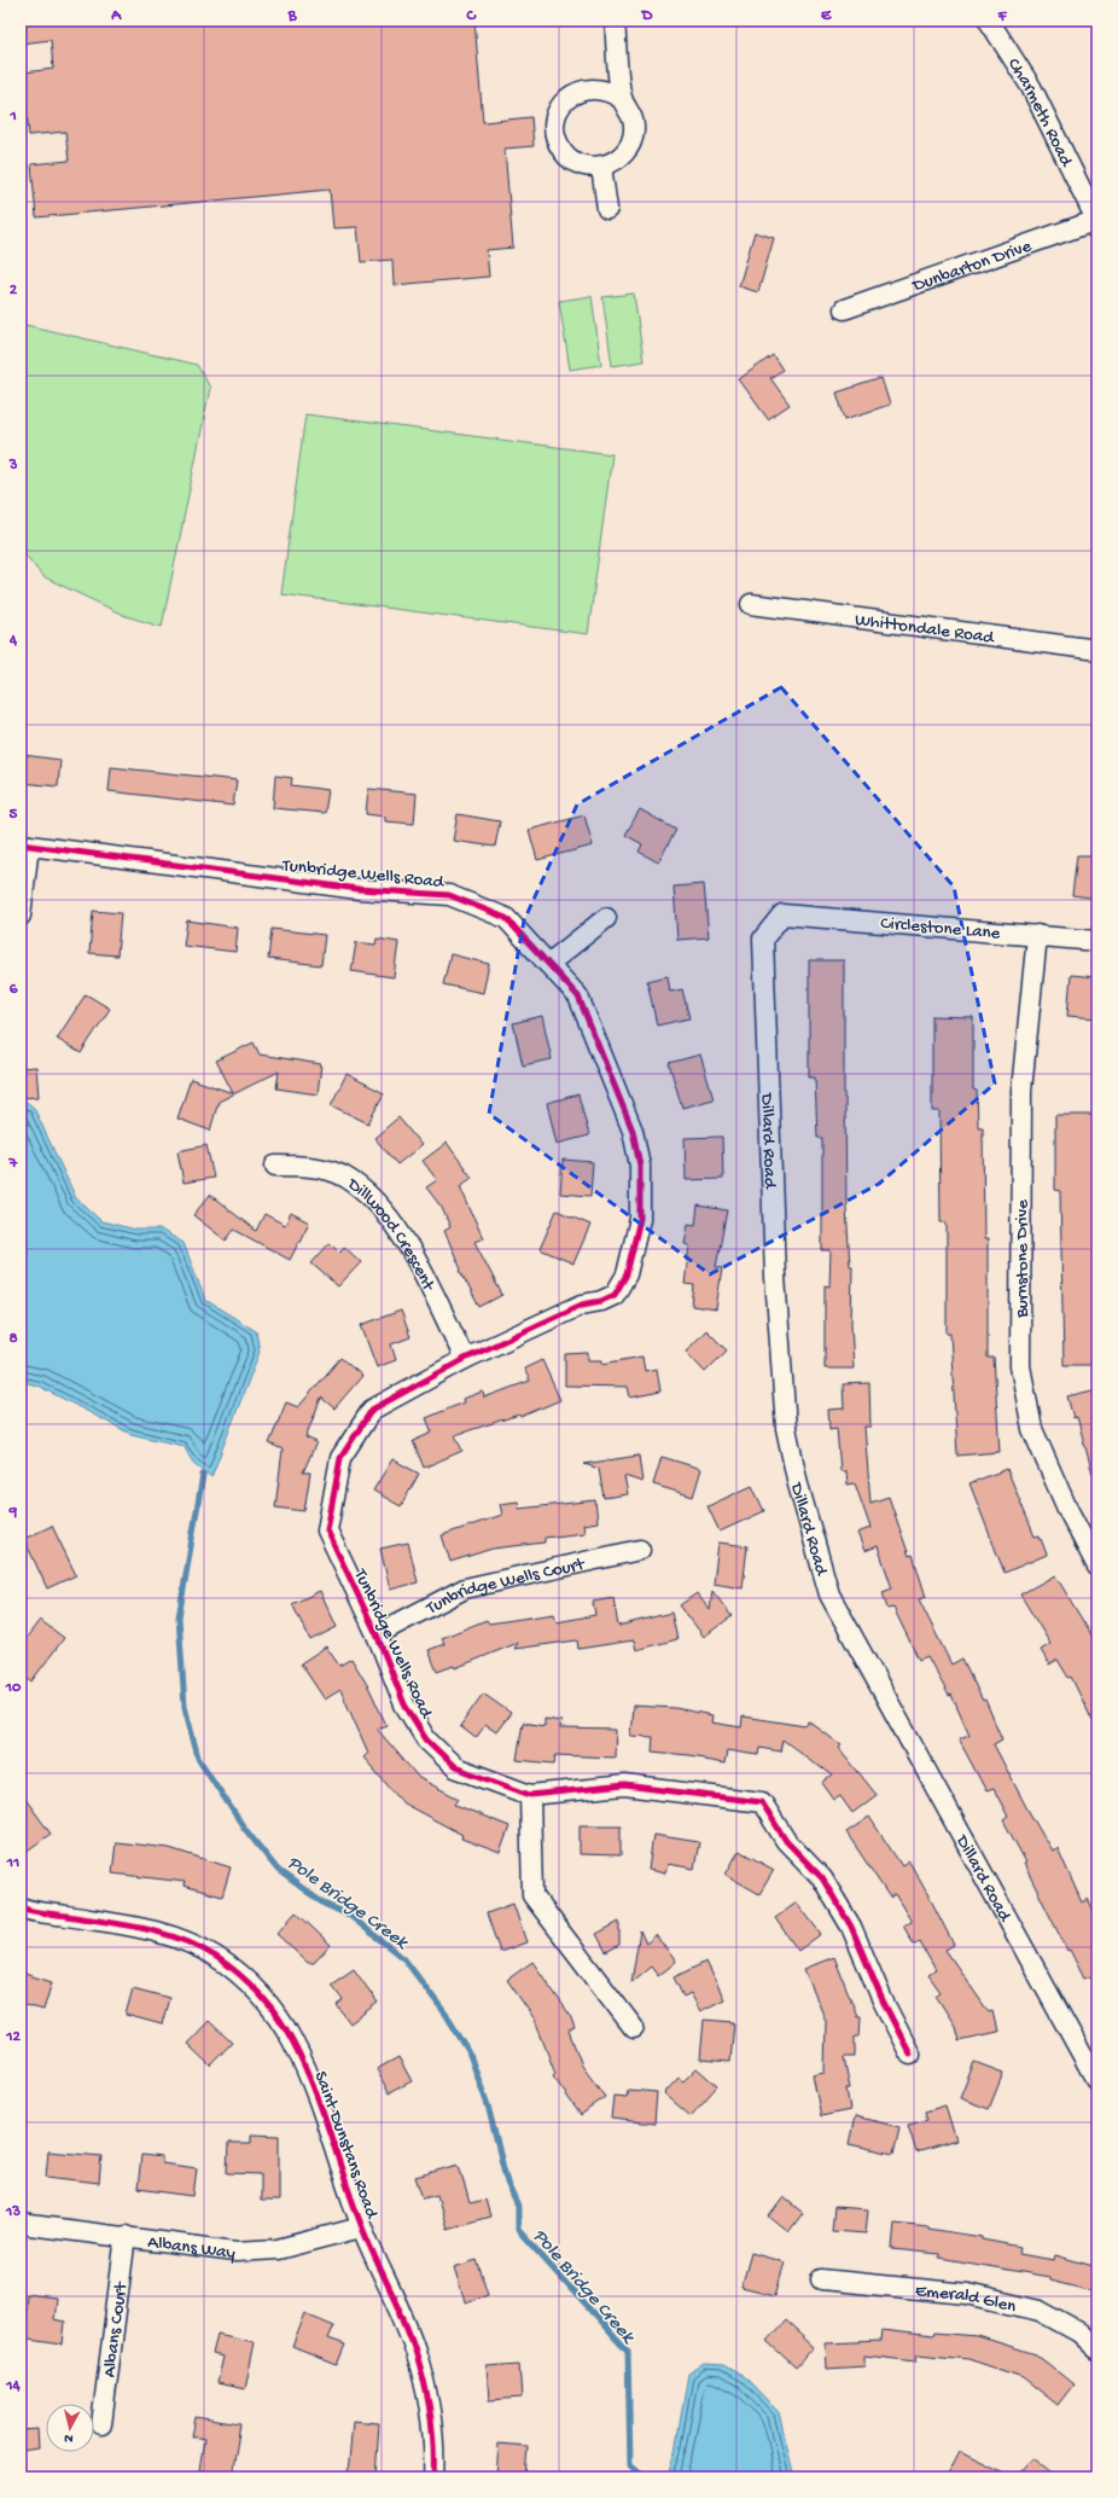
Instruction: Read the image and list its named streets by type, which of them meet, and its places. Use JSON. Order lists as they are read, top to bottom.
{
  "streets": {
    "street": [
      "Charmeth Road",
      "Dunbarton Drive",
      "Whittondale Road",
      "Tunbridge Wells Road",
      "Circlestone Lane",
      "Dillard Road",
      "Dillwood Crescent",
      "Burnstone Drive",
      "Tunbridge Wells Court",
      "Saint Dunstans Road",
      "Albans Way",
      "Emerald Glen",
      "Albans Court"
    ]
  },
  "crossings": [
    ["Charmeth Road", "Dunbarton Drive"],
    ["Tunbridge Wells Road", "Dillwood Crescent"],
    ["Tunbridge Wells Road", "Tunbridge Wells Court"],
    ["Circlestone Lane", "Dillard Road"],
    ["Circlestone Lane", "Burnstone Drive"],
    ["Saint Dunstans Road", "Albans Way"],
    ["Albans Way", "Albans Court"]
  ],
  "water": ["Pole Bridge Creek"],
  "north": "bottom",
  "grid": {
    "columns": [
      "A",
      "B",
      "C",
      "D",
      "E",
      "F"
    ],
    "rows": [
      "1",
      "2",
      "3",
      "4",
      "5",
      "6",
      "7",
      "8",
      "9",
      "10",
      "11",
      "12",
      "13",
      "14"
    ]
  }
}
